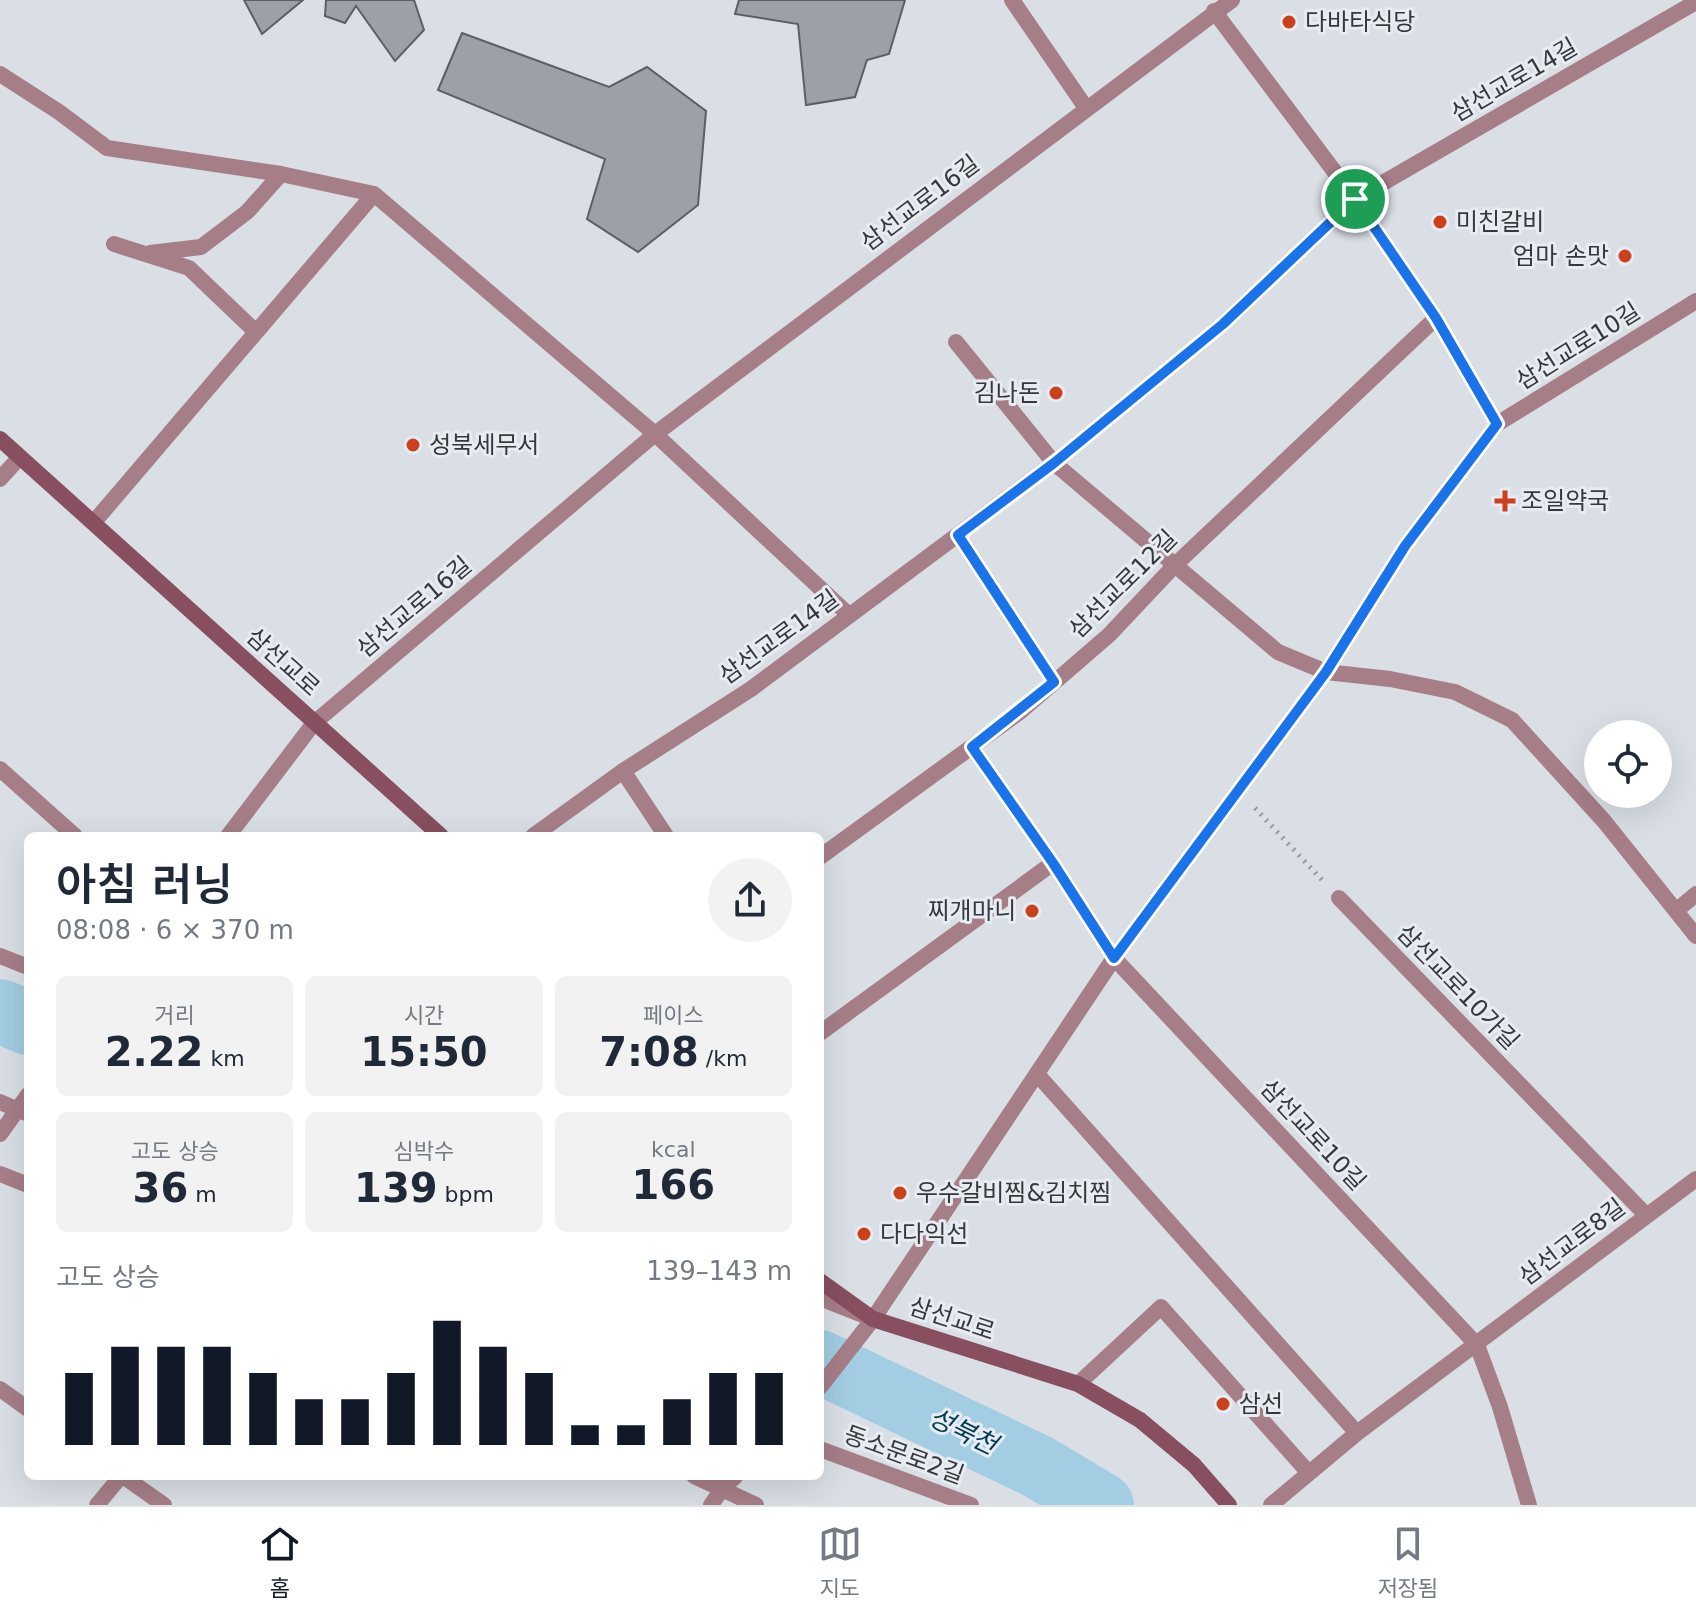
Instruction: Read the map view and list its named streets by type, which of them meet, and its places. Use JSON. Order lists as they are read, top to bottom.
{
  "streets": {
    "street": [
      "삼선교로14길",
      "삼선교로16길",
      "삼선교로10길",
      "삼선교로12길",
      "삼선교로",
      "삼선교로10가길",
      "삼선교로8길",
      "동소문로2길"
    ]
  },
  "crossings": [
    ["삼선교로16길", "삼선교로"],
    ["삼선교로10길", "삼선교로12길"],
    ["삼선교로10길", "삼선교로"],
    ["삼선교로10길", "삼선교로8길"],
    ["삼선교로10가길", "삼선교로8길"]
  ],
  "water": ["성북천"],
  "places": {
    "other": [
      "다바타식당",
      "미친갈비",
      "엄마 손맛",
      "김나돈",
      "성북세무서",
      "찌개마니",
      "우수갈비찜&김치찜",
      "다다익선",
      "삼선"
    ],
    "health": ["조일약국"]
  },
  "page": {
    "heading": ["아침 러닝", "08:08 · 6 × 370 m"],
    "stats": [
      ["거리", "2.22 km"],
      ["시간", "15:50"],
      ["페이스", "7:08 /km"],
      ["고도 상승", "36 m"],
      ["심박수", "139 bpm"],
      ["kcal", "166"]
    ],
    "chart": ["고도 상승", "139–143 m"],
    "tabs": ["홈", "지도", "저장됨"]
  }
}
